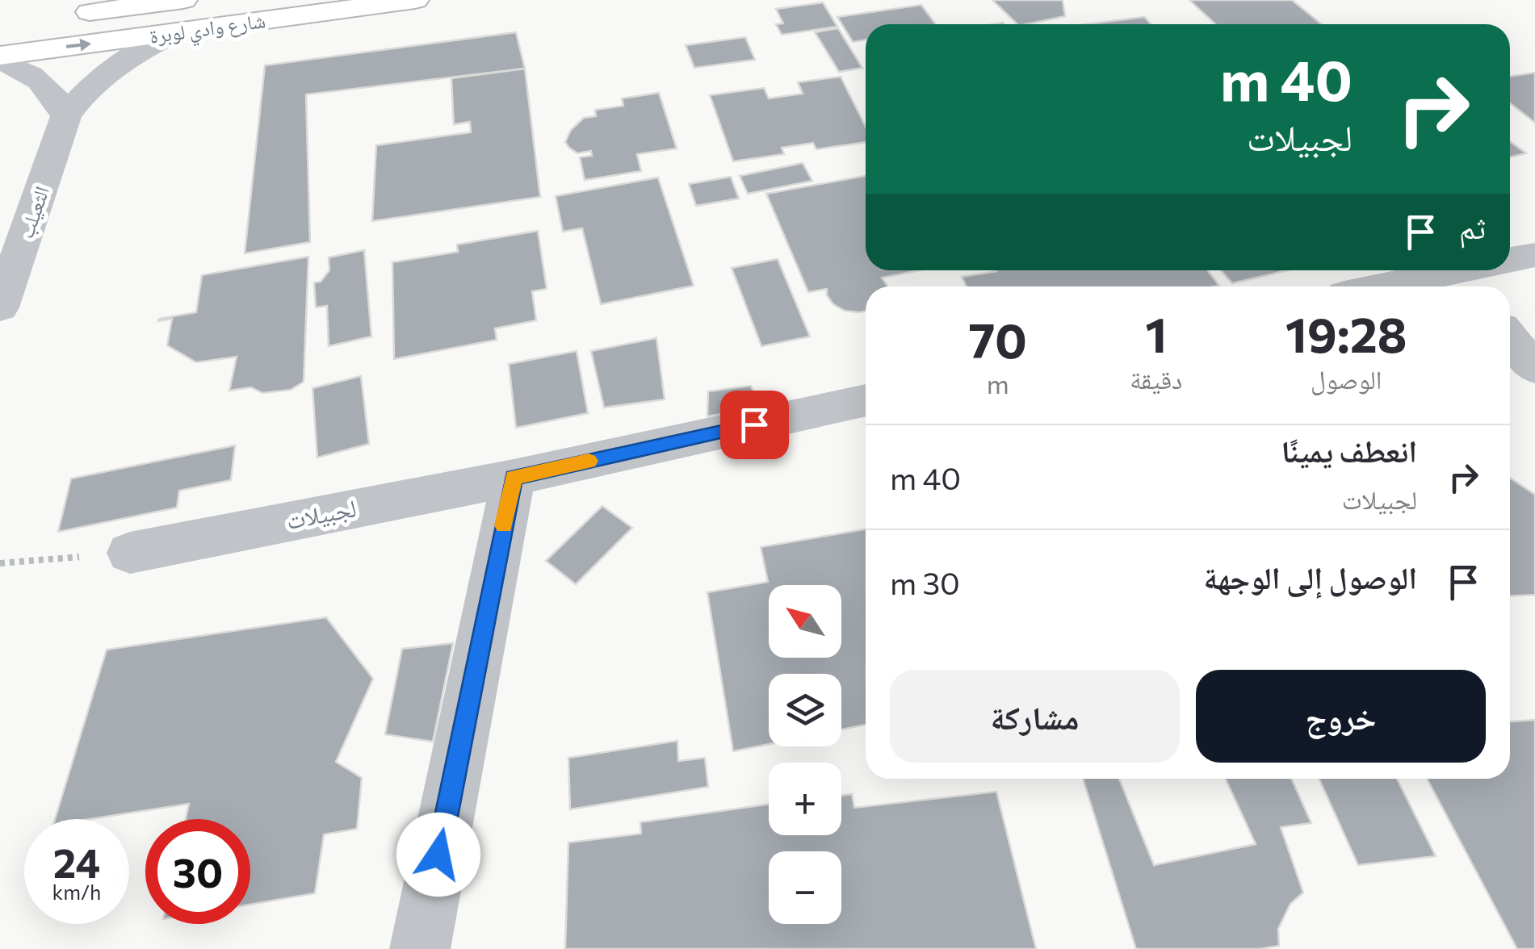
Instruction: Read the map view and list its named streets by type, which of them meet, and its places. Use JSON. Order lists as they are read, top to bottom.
{
  "streets": {
    "street": ["شارع وادي لوبرة", "الثعيلب", "لجبيلات"]
  },
  "crossings": [
    ["شارع وادي لوبرة", "الثعيلب"]
  ],
  "north": "top left",
  "page": {
    "turn": ["40 m", "لجبيلات"],
    "then": "ثم",
    "eta": [
      "19:28",
      "الوصول",
      "1",
      "دقيقة",
      "70",
      "m"
    ],
    "list": [
      {
        "name": "انعطف يمينًا",
        "note": "لجبيلات",
        "value": "40 m"
      },
      {
        "name": "الوصول إلى الوجهة",
        "value": "30 m"
      }
    ],
    "map_buttons": ["+", "−"],
    "buttons": ["خروج", "مشاركة"],
    "speed": "24 km/h",
    "limit": "30"
  }
}
